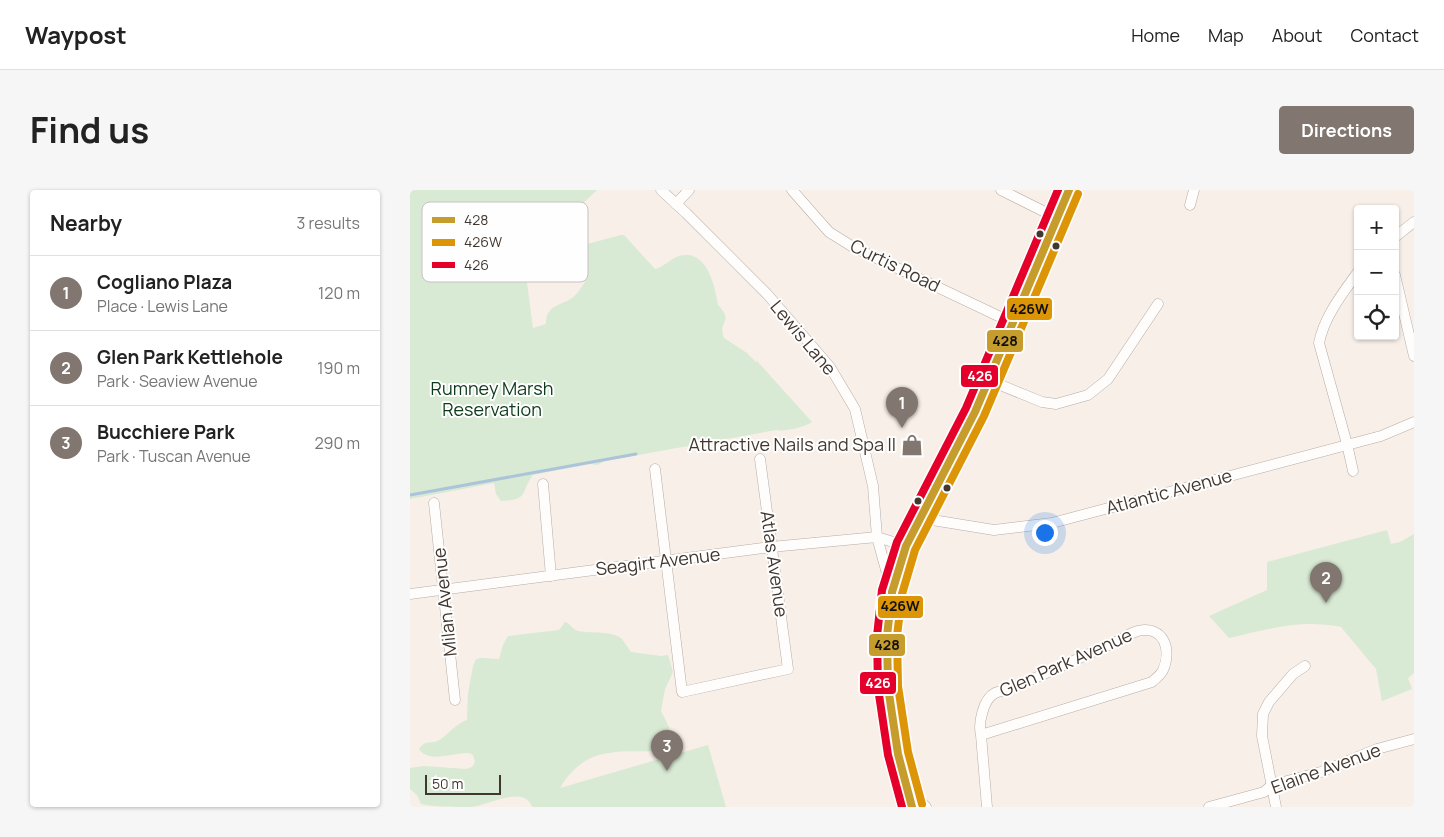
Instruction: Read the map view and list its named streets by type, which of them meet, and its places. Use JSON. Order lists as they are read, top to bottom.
{
  "streets": {
    "street": [
      "Curtis Road",
      "Lewis Lane",
      "Atlantic Avenue",
      "Seagirt Avenue",
      "Atlas Avenue",
      "Milan Avenue",
      "Glen Park Avenue",
      "Elaine Avenue"
    ]
  },
  "crossings": [
    ["Lewis Lane", "Seagirt Avenue"],
    ["Seagirt Avenue", "Atlas Avenue"],
    ["Seagirt Avenue", "Milan Avenue"]
  ],
  "parks": ["Rumney Marsh Reservation"],
  "places": {
    "shop": ["Attractive Nails and Spa II"]
  },
  "lines": ["transit line 428", "transit line 426", "transit line 426W"],
  "legend": ["428", "426W", "426"],
  "scale_bar": "50 m",
  "page": {
    "header": "Waypost",
    "nav": [
      "Home",
      "Map",
      "About",
      "Contact"
    ],
    "title": "Find us",
    "buttons": "Directions",
    "heading": ["Nearby", "3 results"],
    "map_buttons": ["+", "−"],
    "list": [
      {
        "mark": "1",
        "name": "Cogliano Plaza",
        "note": "Place · Lewis Lane",
        "value": "120 m"
      },
      {
        "mark": "2",
        "name": "Glen Park Kettlehole",
        "note": "Park · Seaview Avenue",
        "value": "190 m"
      },
      {
        "mark": "3",
        "name": "Bucchiere Park",
        "note": "Park · Tuscan Avenue",
        "value": "290 m"
      }
    ],
    "pins": ["1", "2", "3"],
    "scale": "50 m"
  }
}
